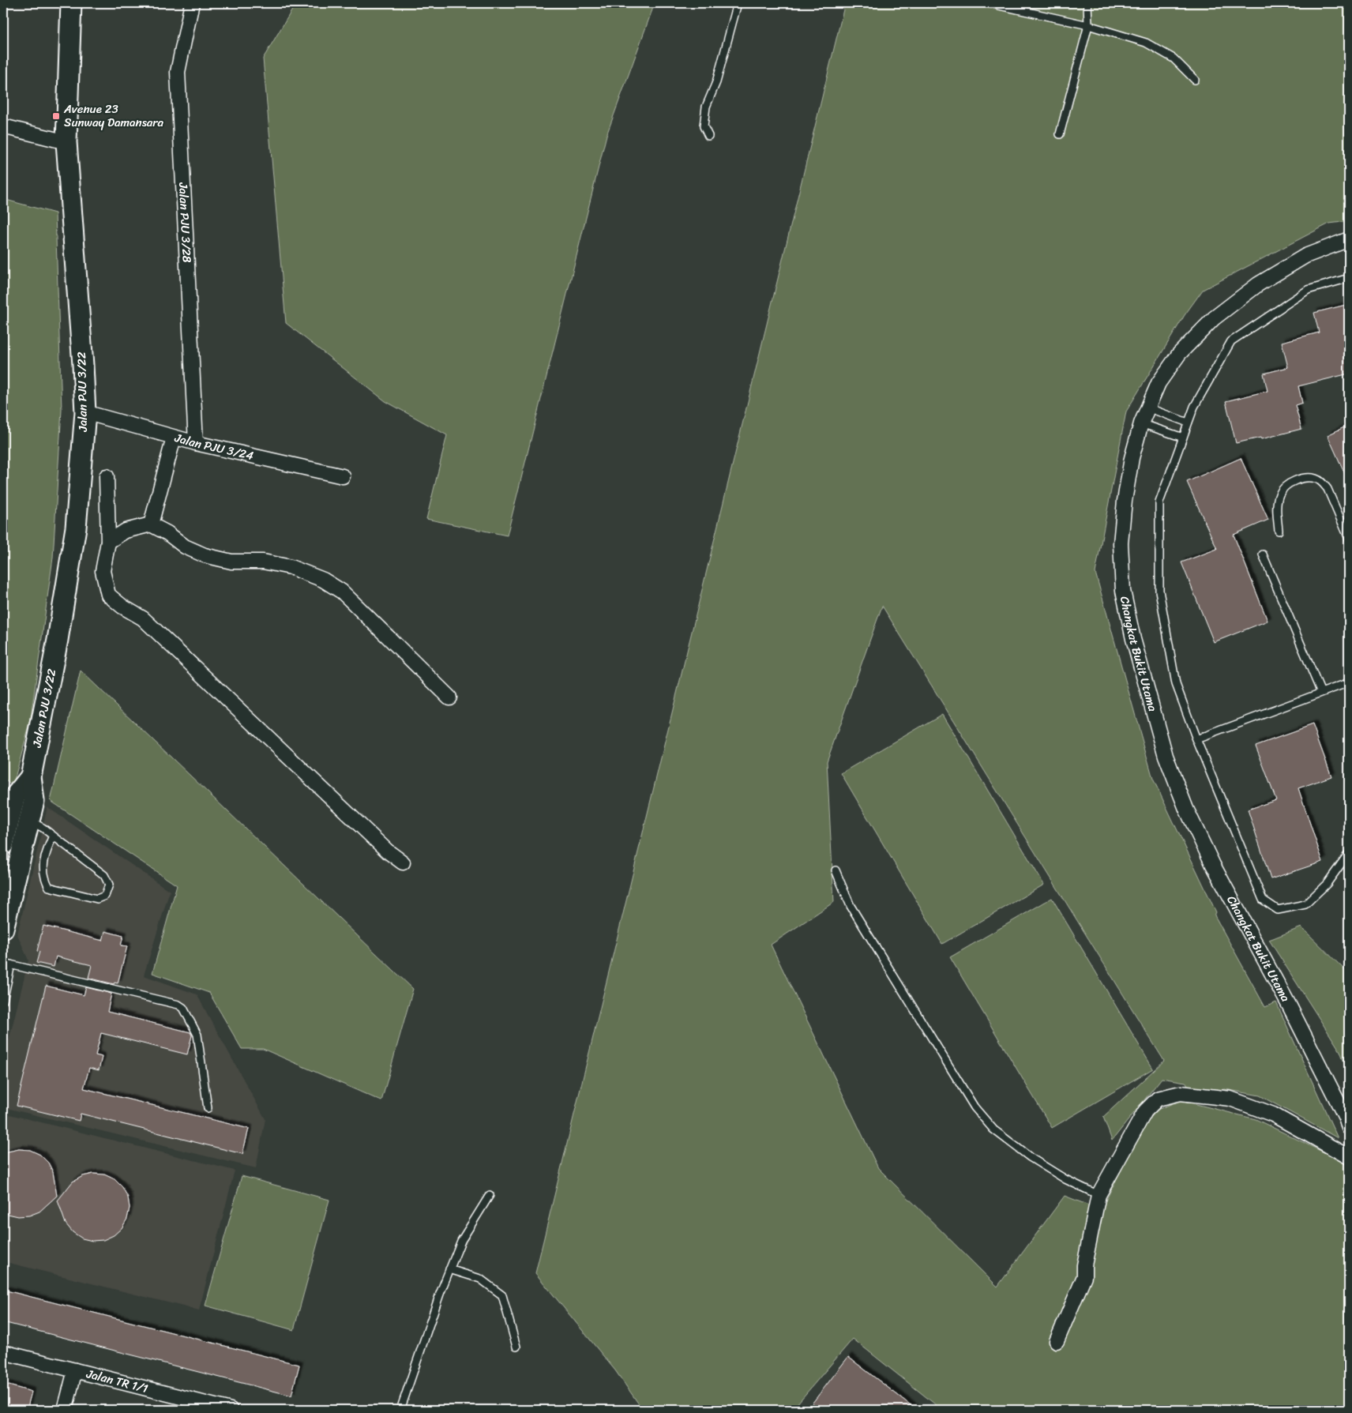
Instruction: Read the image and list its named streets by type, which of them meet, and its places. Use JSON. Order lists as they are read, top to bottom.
{
  "streets": {
    "street": [
      "Jalan PJU 3/28",
      "Jalan PJU 3/22",
      "Jalan PJU 3/24",
      "Changkat Bukit Utama",
      "Jalan TR 1/1"
    ]
  },
  "crossings": [
    ["Jalan PJU 3/28", "Jalan PJU 3/24"],
    ["Jalan PJU 3/22", "Jalan PJU 3/24"]
  ],
  "places": {
    "transit": ["Avenue 23 Sunway Damansara"]
  }
}
